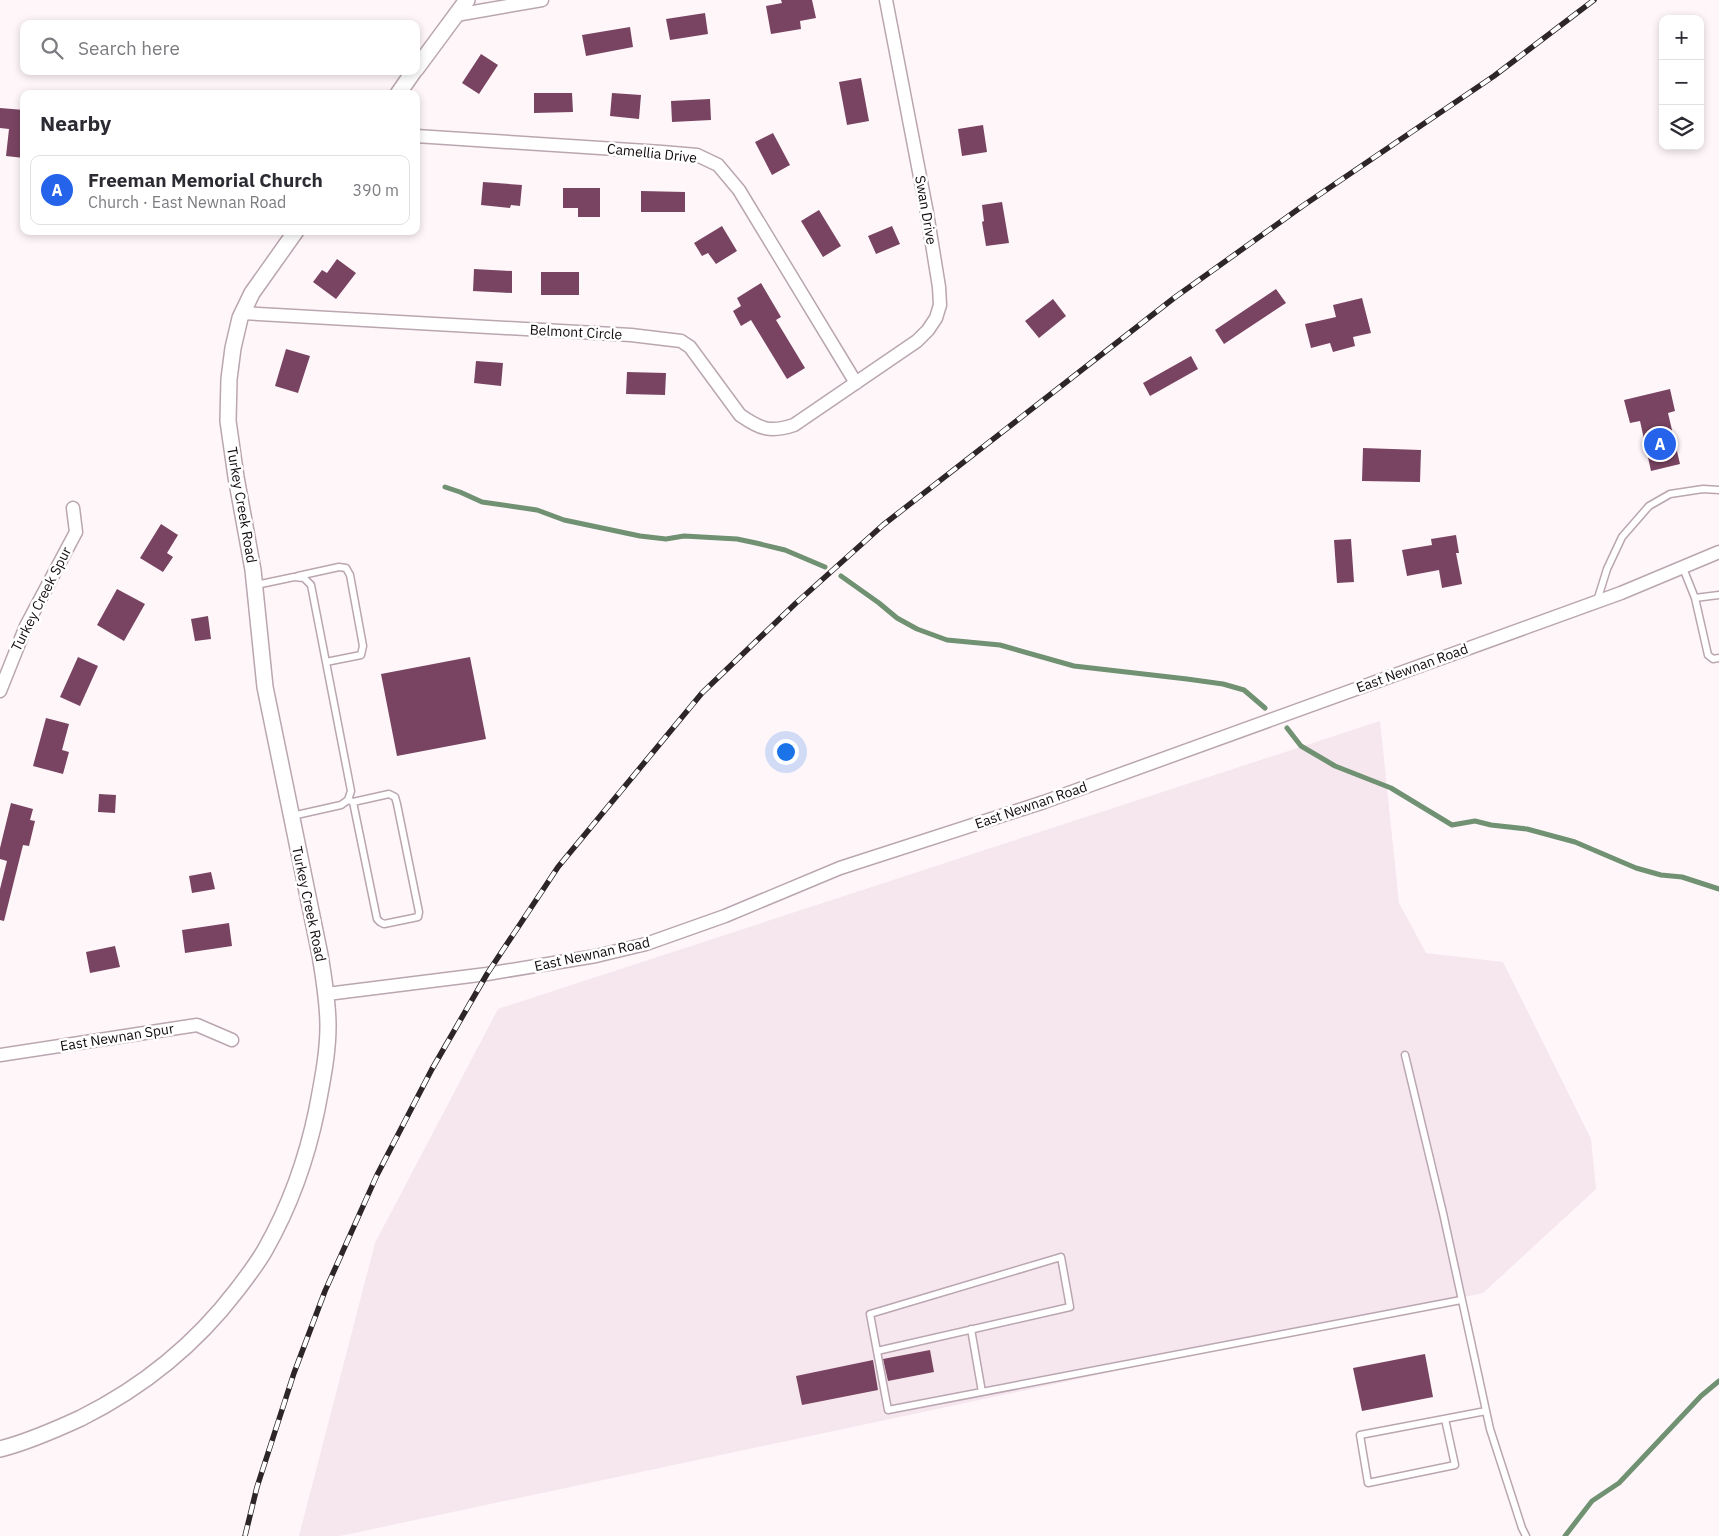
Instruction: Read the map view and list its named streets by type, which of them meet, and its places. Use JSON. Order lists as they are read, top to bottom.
{
  "streets": {
    "street": [
      "Camellia Drive",
      "Swan Drive",
      "Belmont Circle",
      "Turkey Creek Road",
      "Turkey Creek Spur",
      "East Newnan Road",
      "East Newnan Spur"
    ]
  },
  "crossings": [
    ["Camellia Drive", "Swan Drive"],
    ["Camellia Drive", "Belmont Circle"],
    ["Swan Drive", "Belmont Circle"],
    ["Belmont Circle", "Turkey Creek Road"],
    ["Turkey Creek Road", "East Newnan Road"]
  ],
  "page": {
    "map_buttons": ["+", "−"],
    "search": "Search here",
    "heading": "Nearby",
    "list": [
      {
        "mark": "A",
        "name": "Freeman Memorial Church",
        "note": "Church · East Newnan Road",
        "value": "390 m"
      }
    ],
    "pins": "A"
  }
}
